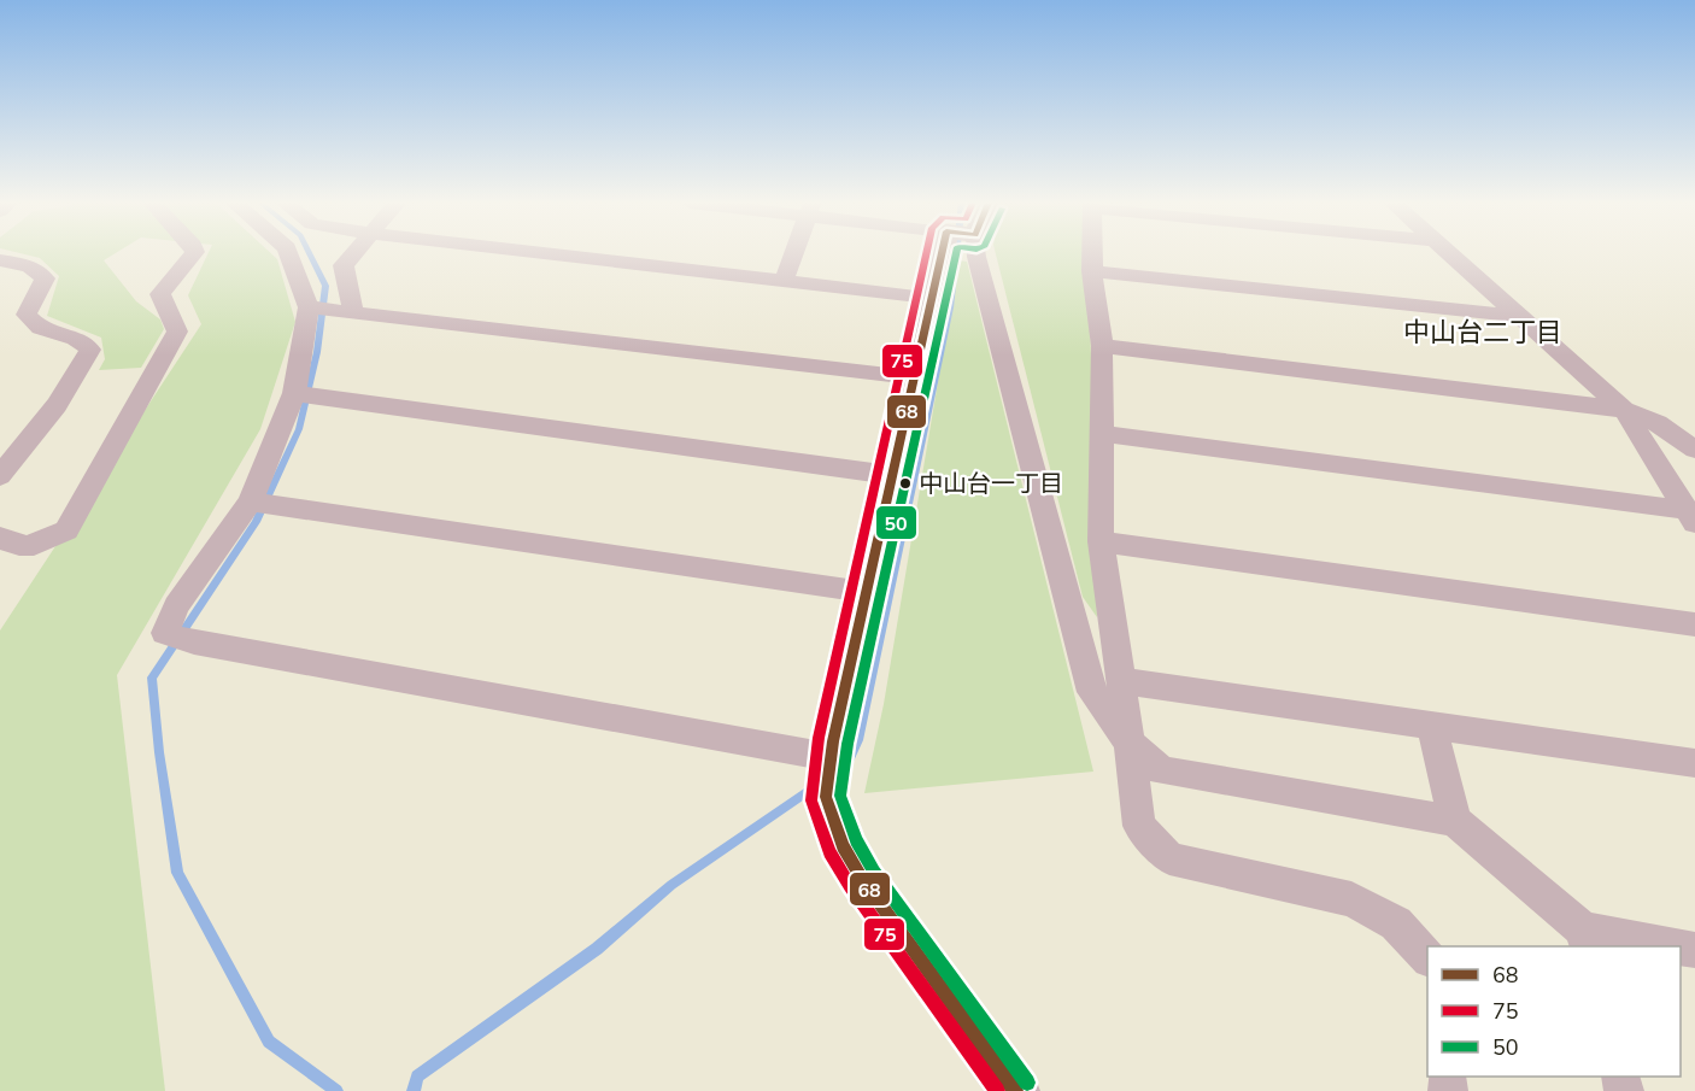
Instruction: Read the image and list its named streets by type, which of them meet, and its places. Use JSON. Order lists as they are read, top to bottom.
{
  "districts": ["中山台二丁目"],
  "places": ["中山台一丁目"],
  "lines": ["transit line 68", "transit line 75", "transit line 50"],
  "legend": ["68", "75", "50"]
}
